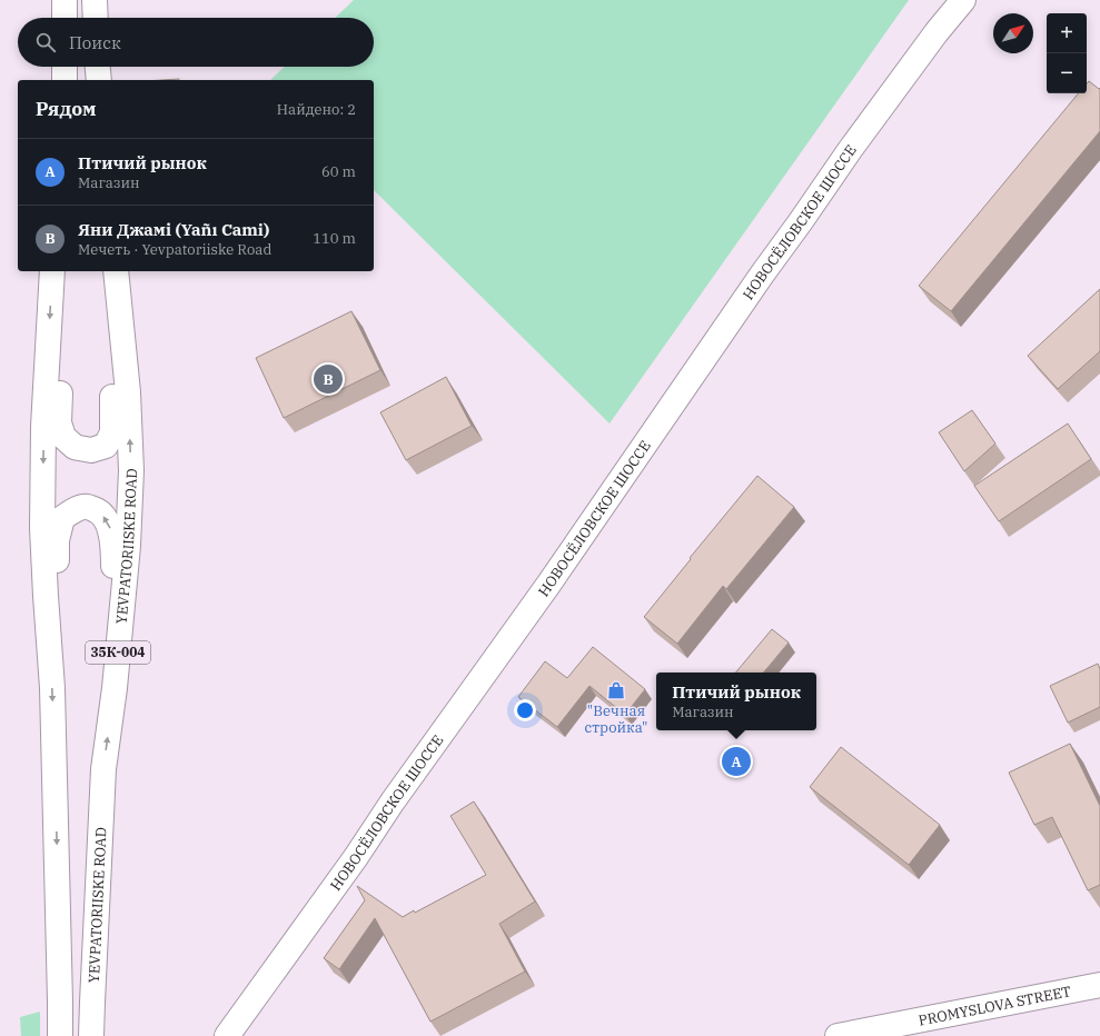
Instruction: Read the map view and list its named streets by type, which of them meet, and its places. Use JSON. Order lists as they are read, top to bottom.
{
  "streets": {
    "main road": [
      "НОВОСЁЛОВСКОЕ ШОССЕ",
      "YEVPATORIISKE ROAD",
      "35К-004",
      "PROMYSLOVA STREET"
    ]
  },
  "places": {
    "shop": ["\"Вечная стройка\""]
  },
  "north": "top right",
  "page": {
    "map_buttons": ["+", "−"],
    "search": "Поиск",
    "heading": ["Рядом", "Найдено: 2"],
    "list": [
      {
        "mark": "A",
        "name": "Птичий рынок",
        "note": "Магазин",
        "value": "60 m"
      },
      {
        "mark": "B",
        "name": "Яни Джамі (Yañı Cami)",
        "note": "Мечеть · Yevpatoriiske Road",
        "value": "110 m"
      }
    ],
    "pins": ["B", "A"],
    "popup": ["Птичий рынок", "Магазин"]
  }
}
